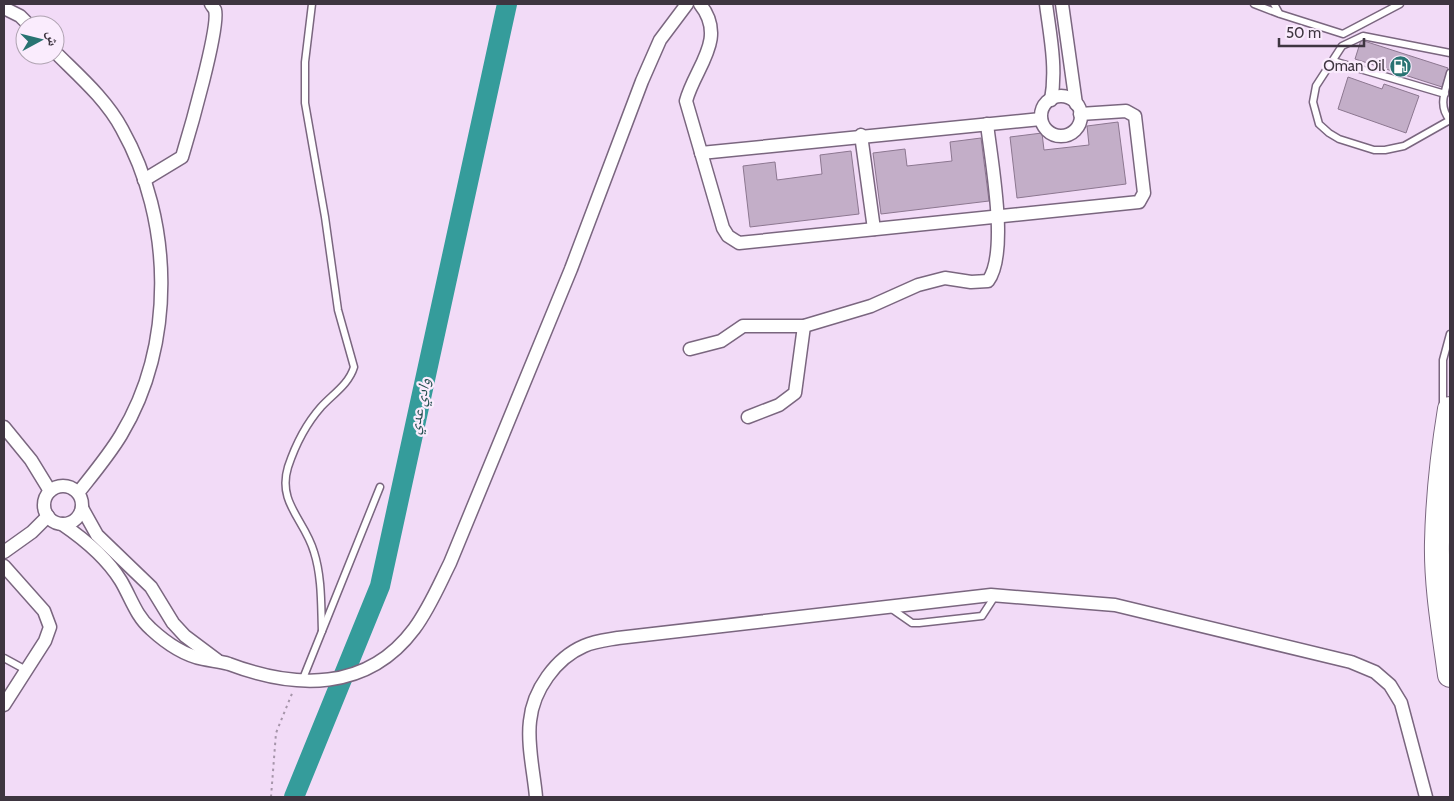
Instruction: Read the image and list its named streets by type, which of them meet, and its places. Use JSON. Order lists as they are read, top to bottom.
{
  "water": ["وادي عدي"],
  "places": {
    "fuel station": ["Oman Oil"]
  },
  "scale_bar": "50 m",
  "north": "right"
}
